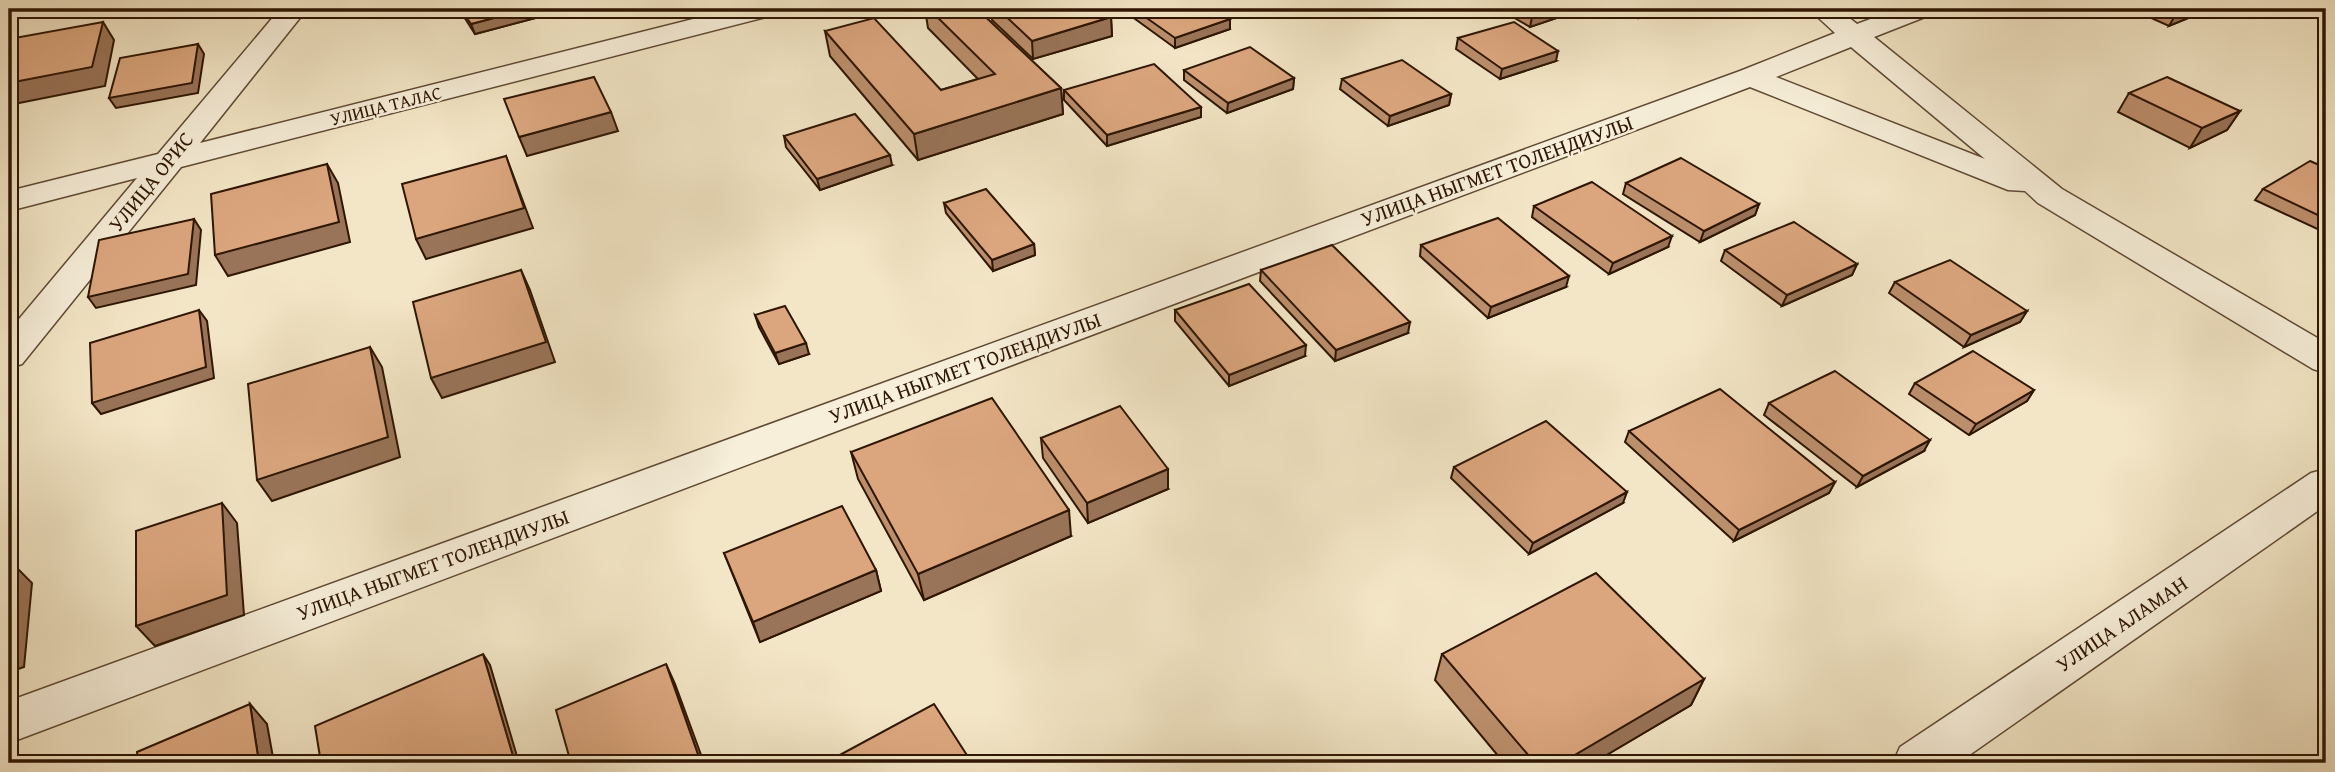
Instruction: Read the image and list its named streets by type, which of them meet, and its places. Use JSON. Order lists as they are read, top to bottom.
{
  "streets": {
    "street": [
      "УЛИЦА ТАЛАС",
      "УЛИЦА НЫГМЕТ ТОЛЕНДИУЛЫ",
      "УЛИЦА ОРИС",
      "УЛИЦА АЛАМАН"
    ]
  },
  "crossings": [
    ["УЛИЦА ТАЛАС", "УЛИЦА ОРИС"]
  ]
}
